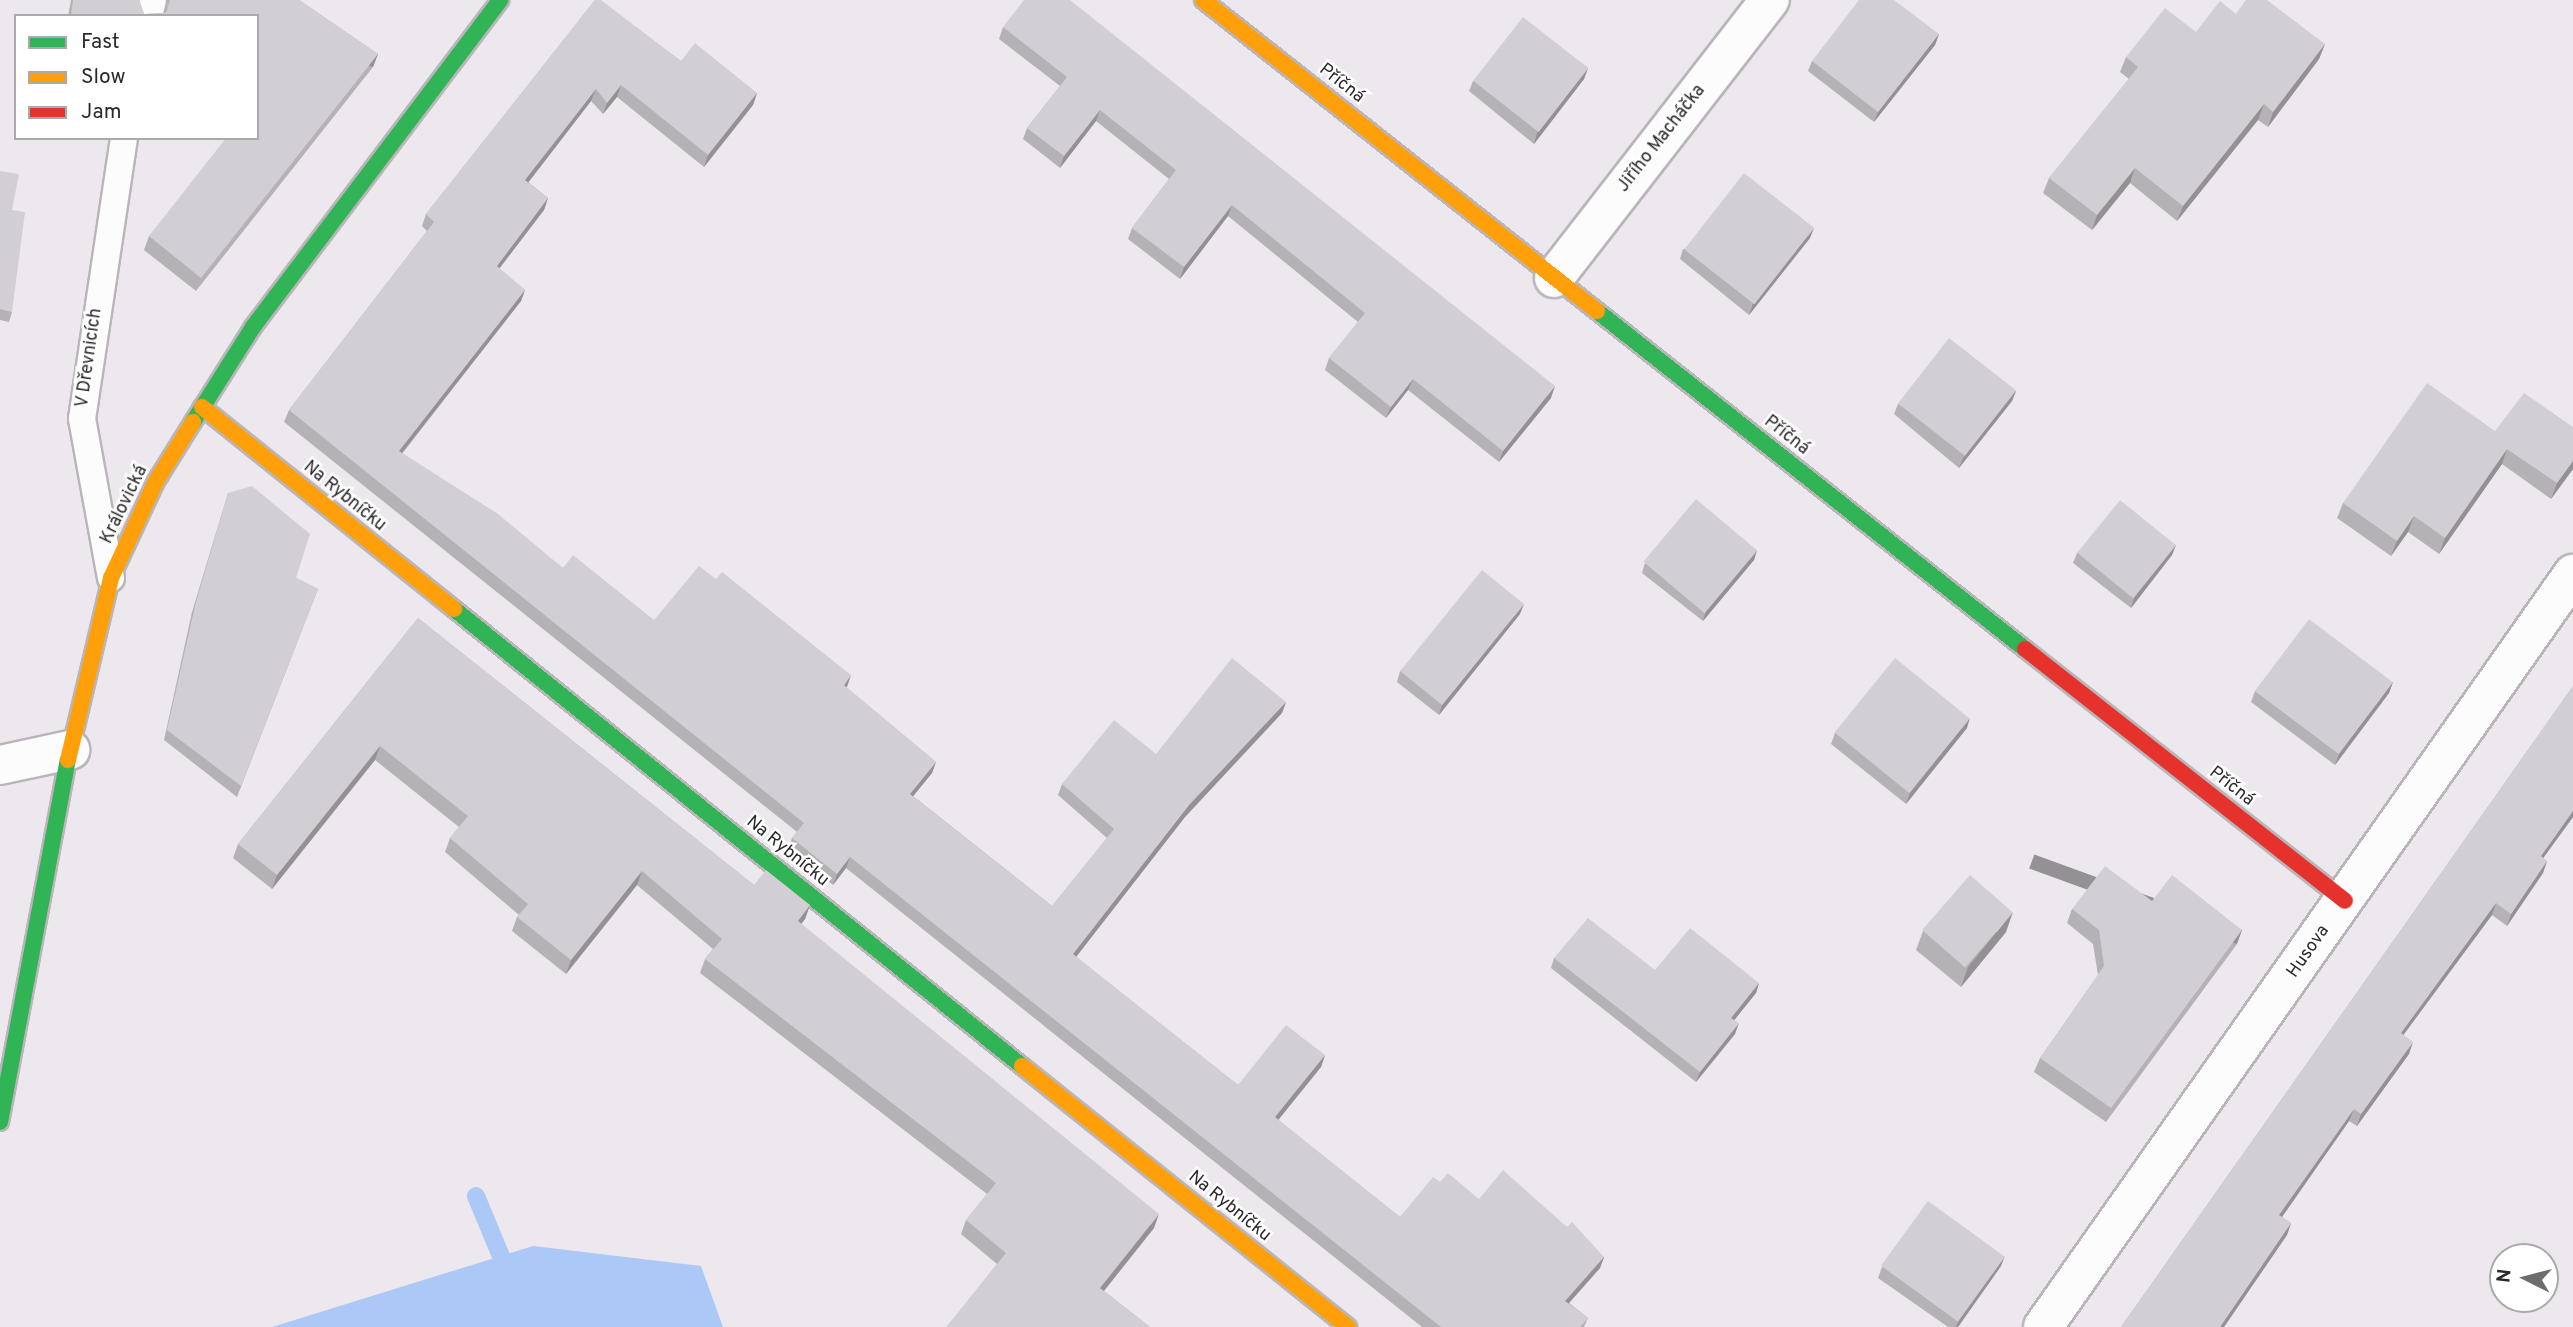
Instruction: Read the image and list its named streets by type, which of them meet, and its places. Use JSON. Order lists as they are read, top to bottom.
{
  "streets": {
    "street": [
      "Příčná",
      "Jiřího Macháčka",
      "Na Rybníčku",
      "Královická",
      "Husova"
    ],
    "lane": ["V Dřevnicích"]
  },
  "crossings": [
    ["Příčná", "Jiřího Macháčka"],
    ["Příčná", "Husova"],
    ["V Dřevnicích", "Královická"],
    ["Na Rybníčku", "Královická"]
  ],
  "legend": ["Fast", "Slow", "Jam"],
  "north": "left"
}
